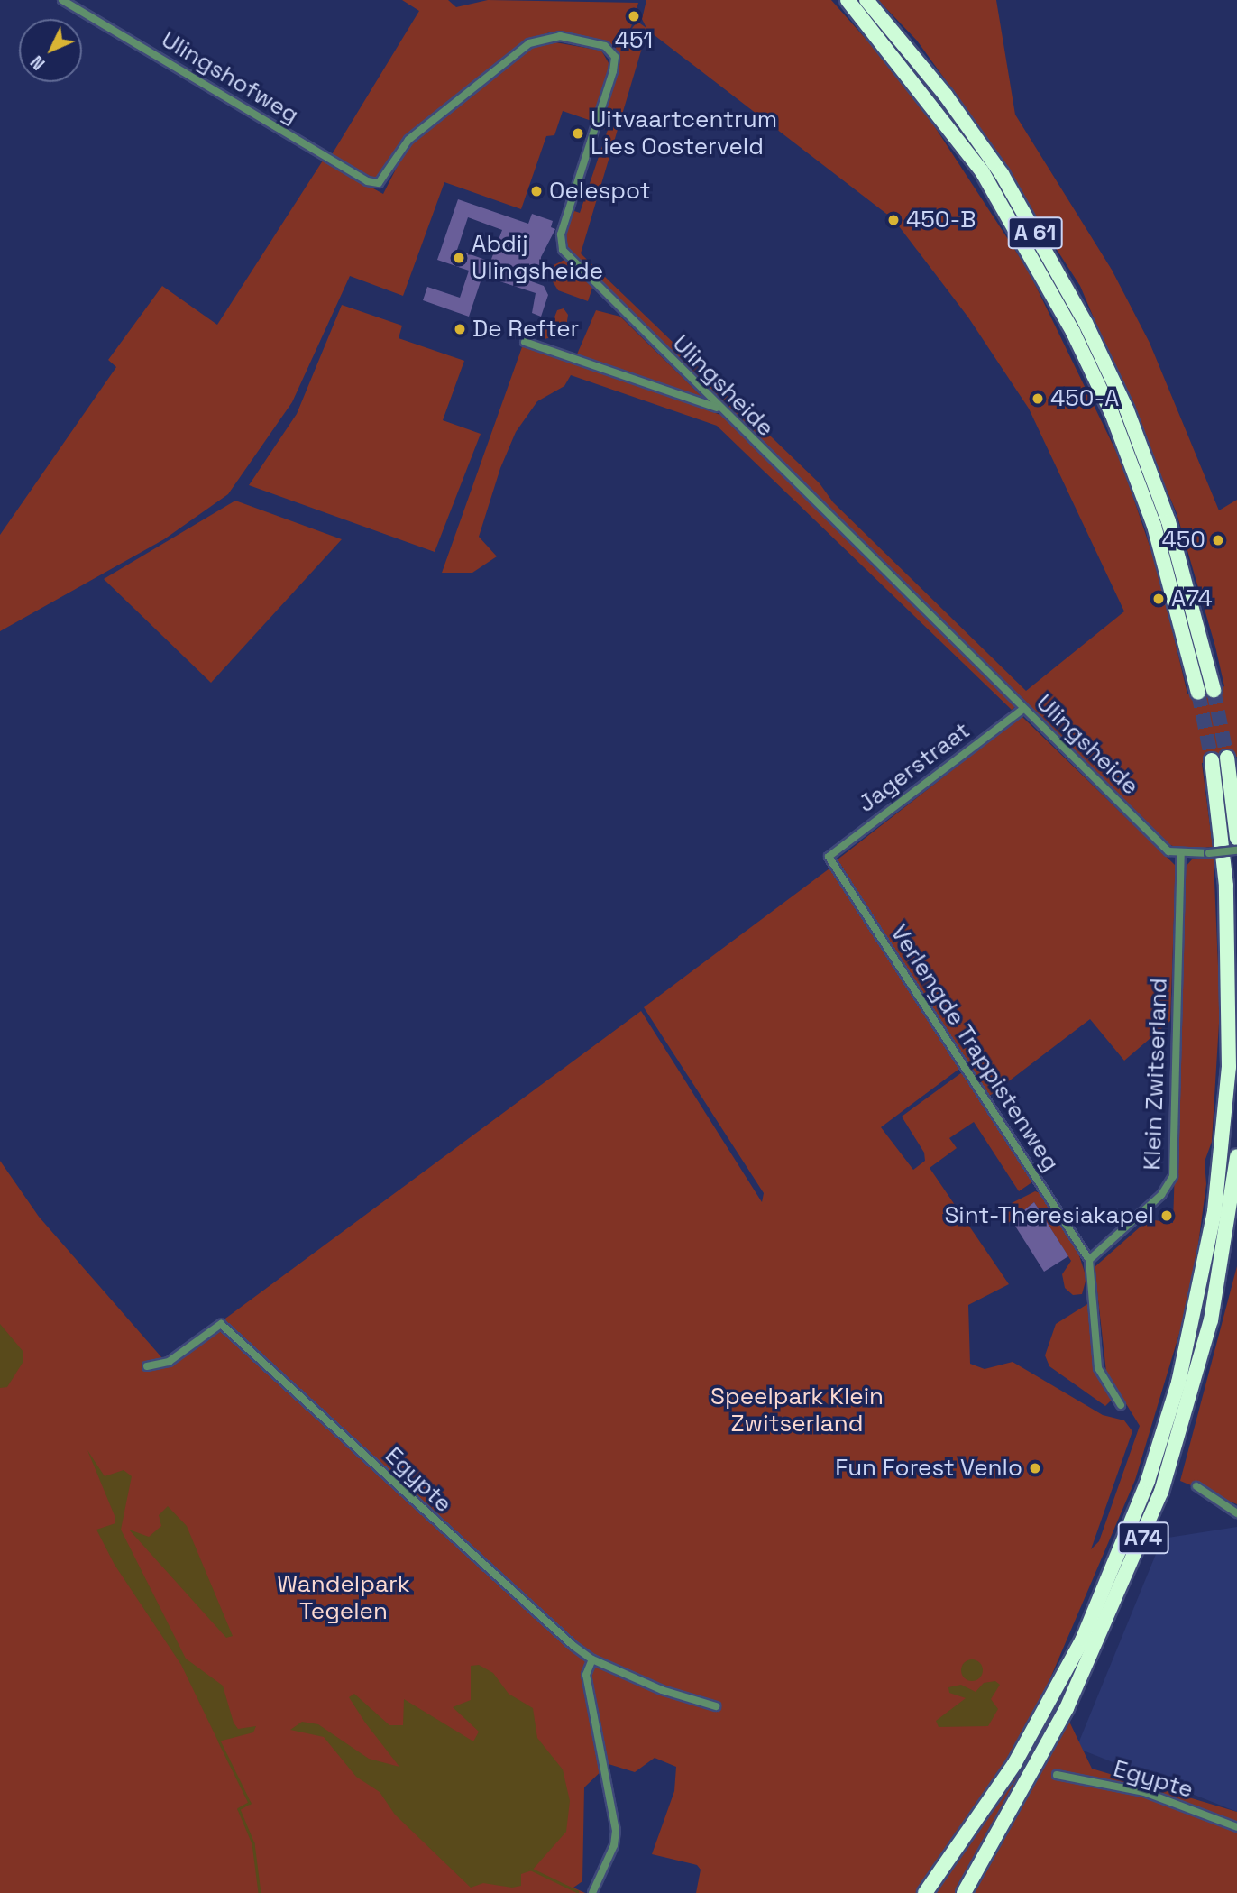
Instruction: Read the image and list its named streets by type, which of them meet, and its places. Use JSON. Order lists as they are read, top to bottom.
{
  "streets": {
    "highway": ["A 61", "A74"],
    "street": [
      "Ulingshofweg",
      "Ulingsheide",
      "Jagerstraat",
      "Verlengde Trappistenweg",
      "Klein Zwitserland",
      "Egypte"
    ]
  },
  "crossings": [
    ["Ulingshofweg", "Ulingsheide"],
    ["Ulingsheide", "Jagerstraat"],
    ["Ulingsheide", "Klein Zwitserland"],
    ["Jagerstraat", "Verlengde Trappistenweg"],
    ["Verlengde Trappistenweg", "Klein Zwitserland"]
  ],
  "parks": ["Speelpark Klein Zwitserland", "Wandelpark Tegelen"],
  "places": [
    "451",
    "Uitvaartcentrum Lies Oosterveld",
    "Oelespot",
    "450-B",
    "Abdij Ulingsheide",
    "De Refter",
    "450-A",
    "450",
    "A74",
    "Sint-Theresiakapel",
    "Fun Forest Venlo"
  ],
  "north": "bottom left"
}
